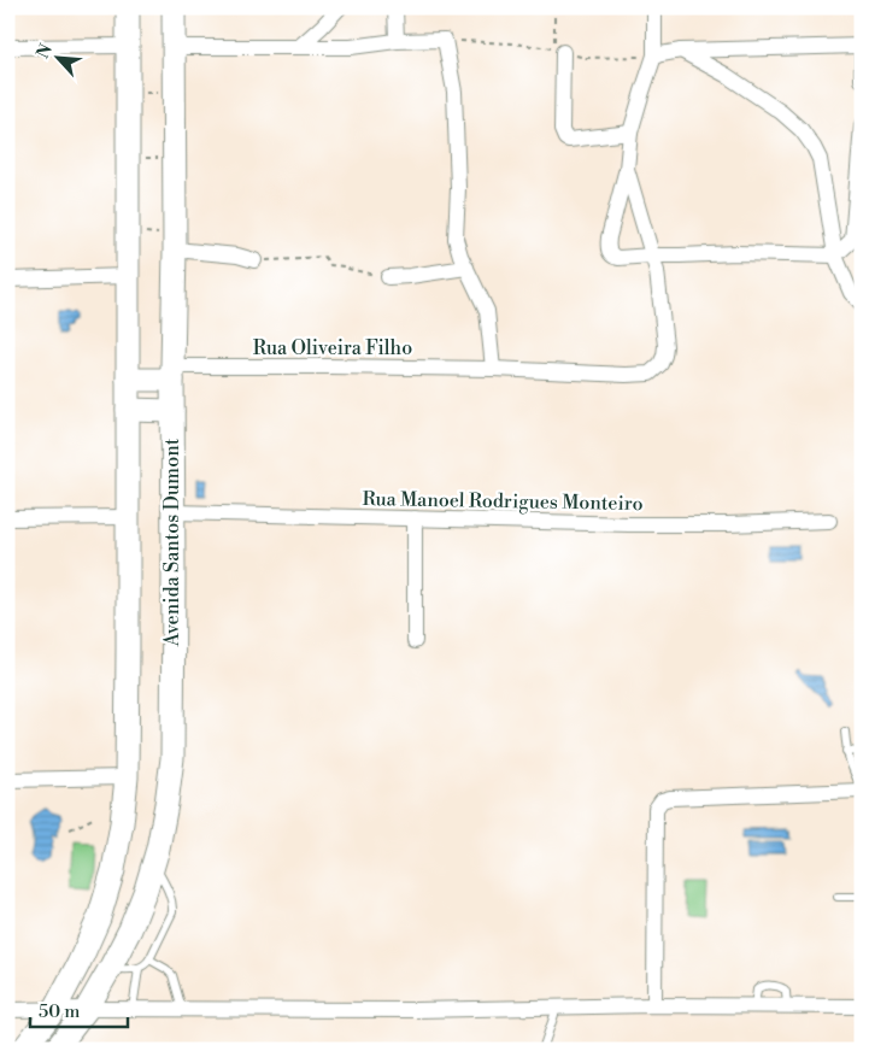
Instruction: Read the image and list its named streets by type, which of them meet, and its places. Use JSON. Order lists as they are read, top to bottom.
{
  "streets": {
    "main road": ["Avenida Santos Dumont"],
    "street": ["Rua Oliveira Filho", "Rua Manoel Rodrigues Monteiro"]
  },
  "crossings": [
    ["Rua Oliveira Filho", "Avenida Santos Dumont"],
    ["Rua Manoel Rodrigues Monteiro", "Avenida Santos Dumont"]
  ],
  "scale_bar": "50 m",
  "north": "top left"
}
